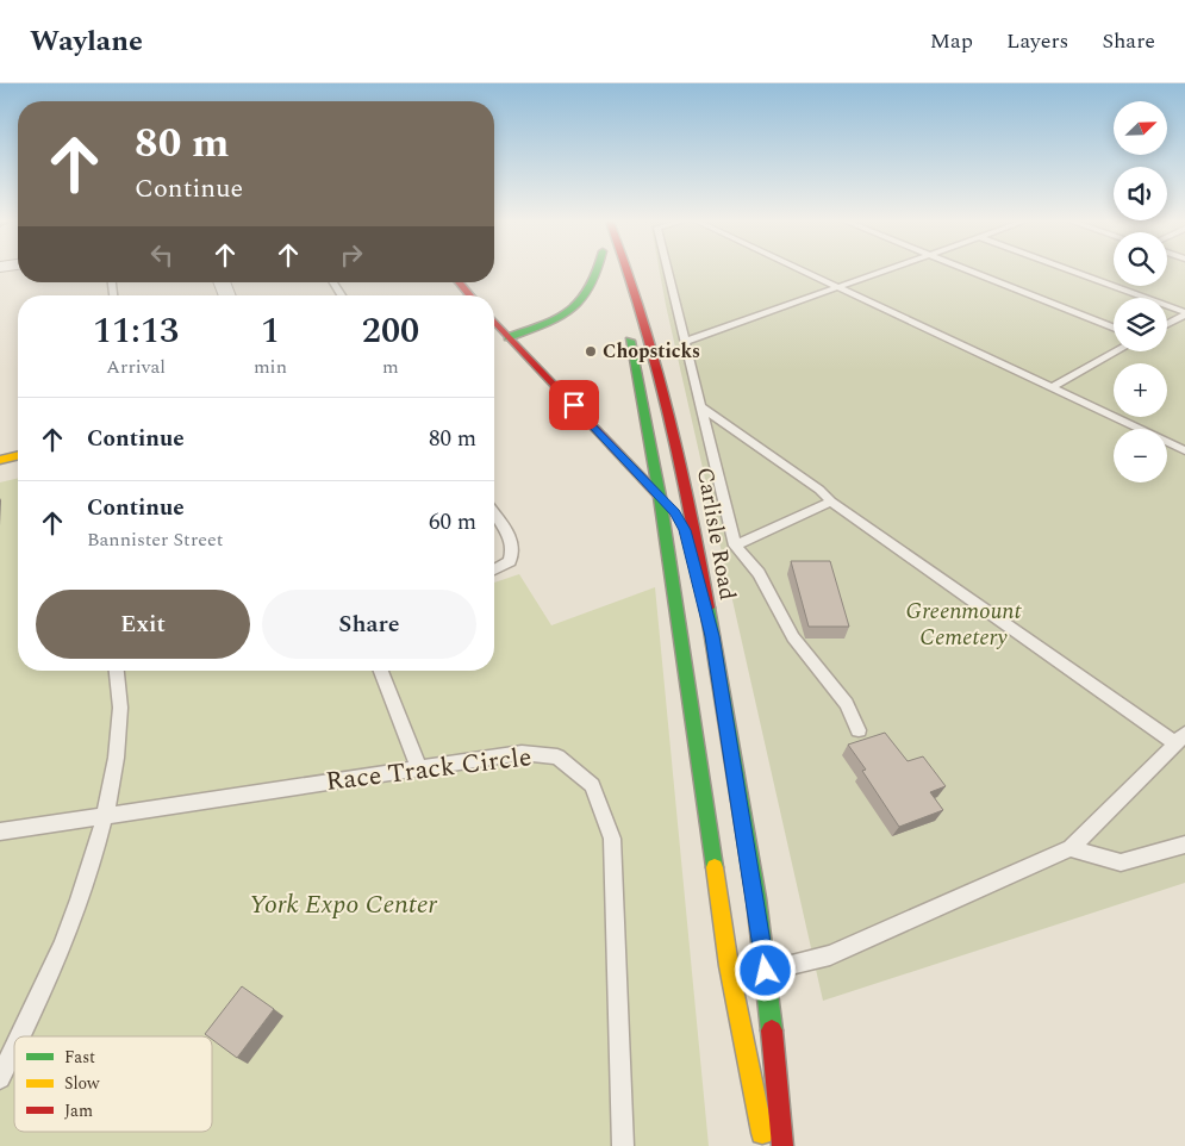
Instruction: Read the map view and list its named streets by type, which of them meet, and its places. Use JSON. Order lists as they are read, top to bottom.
{
  "streets": {
    "main road": ["Carlisle Road"],
    "lane": ["Race Track Circle"]
  },
  "parks": ["Greenmount Cemetery", "York Expo Center"],
  "places": ["Chopsticks"],
  "legend": ["Fast", "Slow", "Jam"],
  "north": "top right",
  "page": {
    "header": "Waylane",
    "nav": ["Map", "Layers", "Share"],
    "map_buttons": ["+", "−"],
    "turn": ["80 m", "Continue"],
    "eta": [
      "11:13",
      "Arrival",
      "1",
      "min",
      "200",
      "m"
    ],
    "list": [
      {
        "name": "Continue",
        "value": "80 m"
      },
      {
        "name": "Continue",
        "note": "Bannister Street",
        "value": "60 m"
      }
    ],
    "buttons": ["Exit", "Share"]
  }
}
